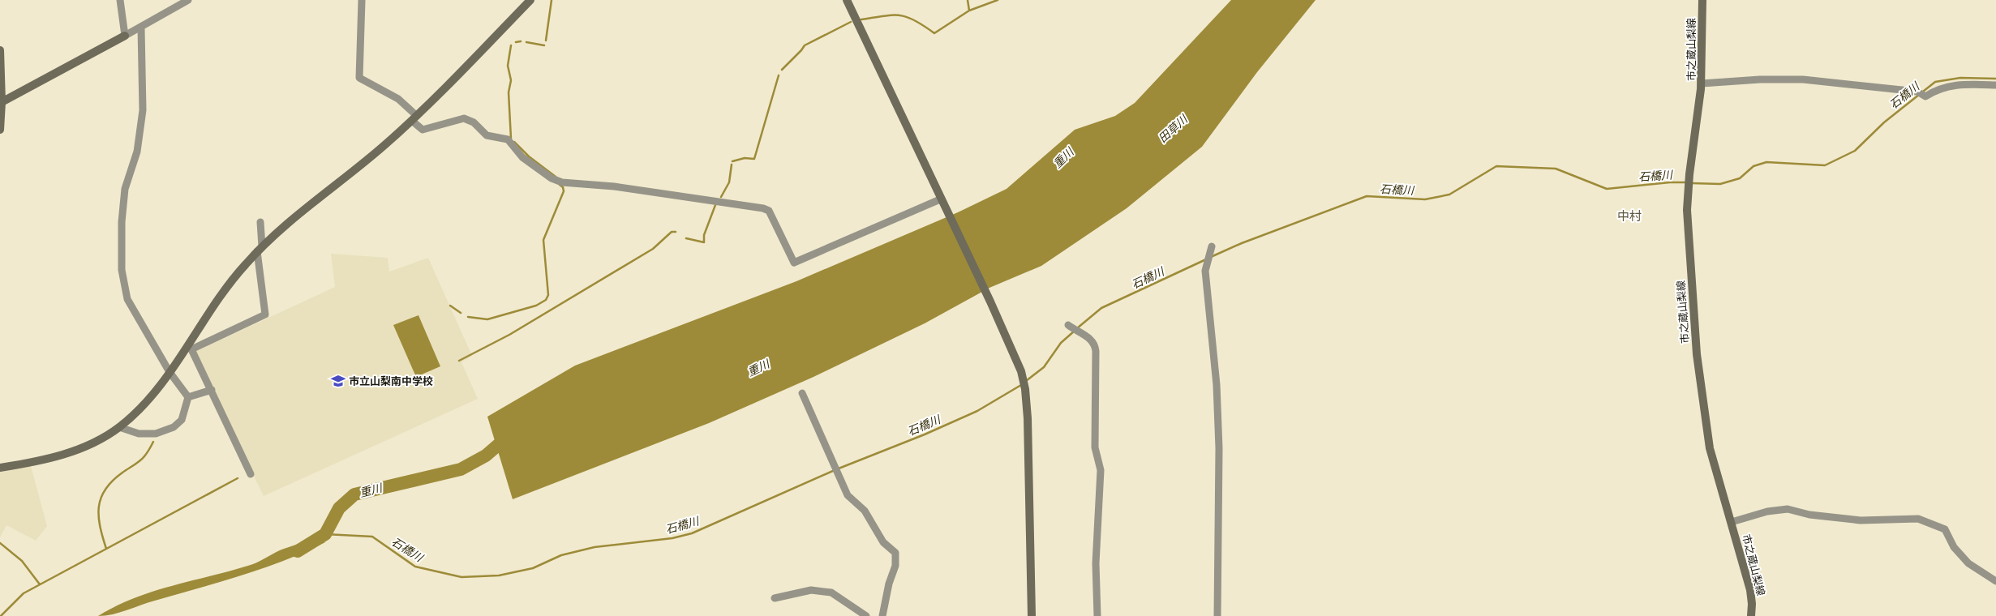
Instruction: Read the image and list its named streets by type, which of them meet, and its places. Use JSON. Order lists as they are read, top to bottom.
{
  "streets": {
    "street": ["市之蔵山梨線"]
  },
  "districts": ["中村"],
  "water": ["石橋川", "田草川", "重川"],
  "places": {
    "school or university": ["市立山梨南中学校"]
  }
}
